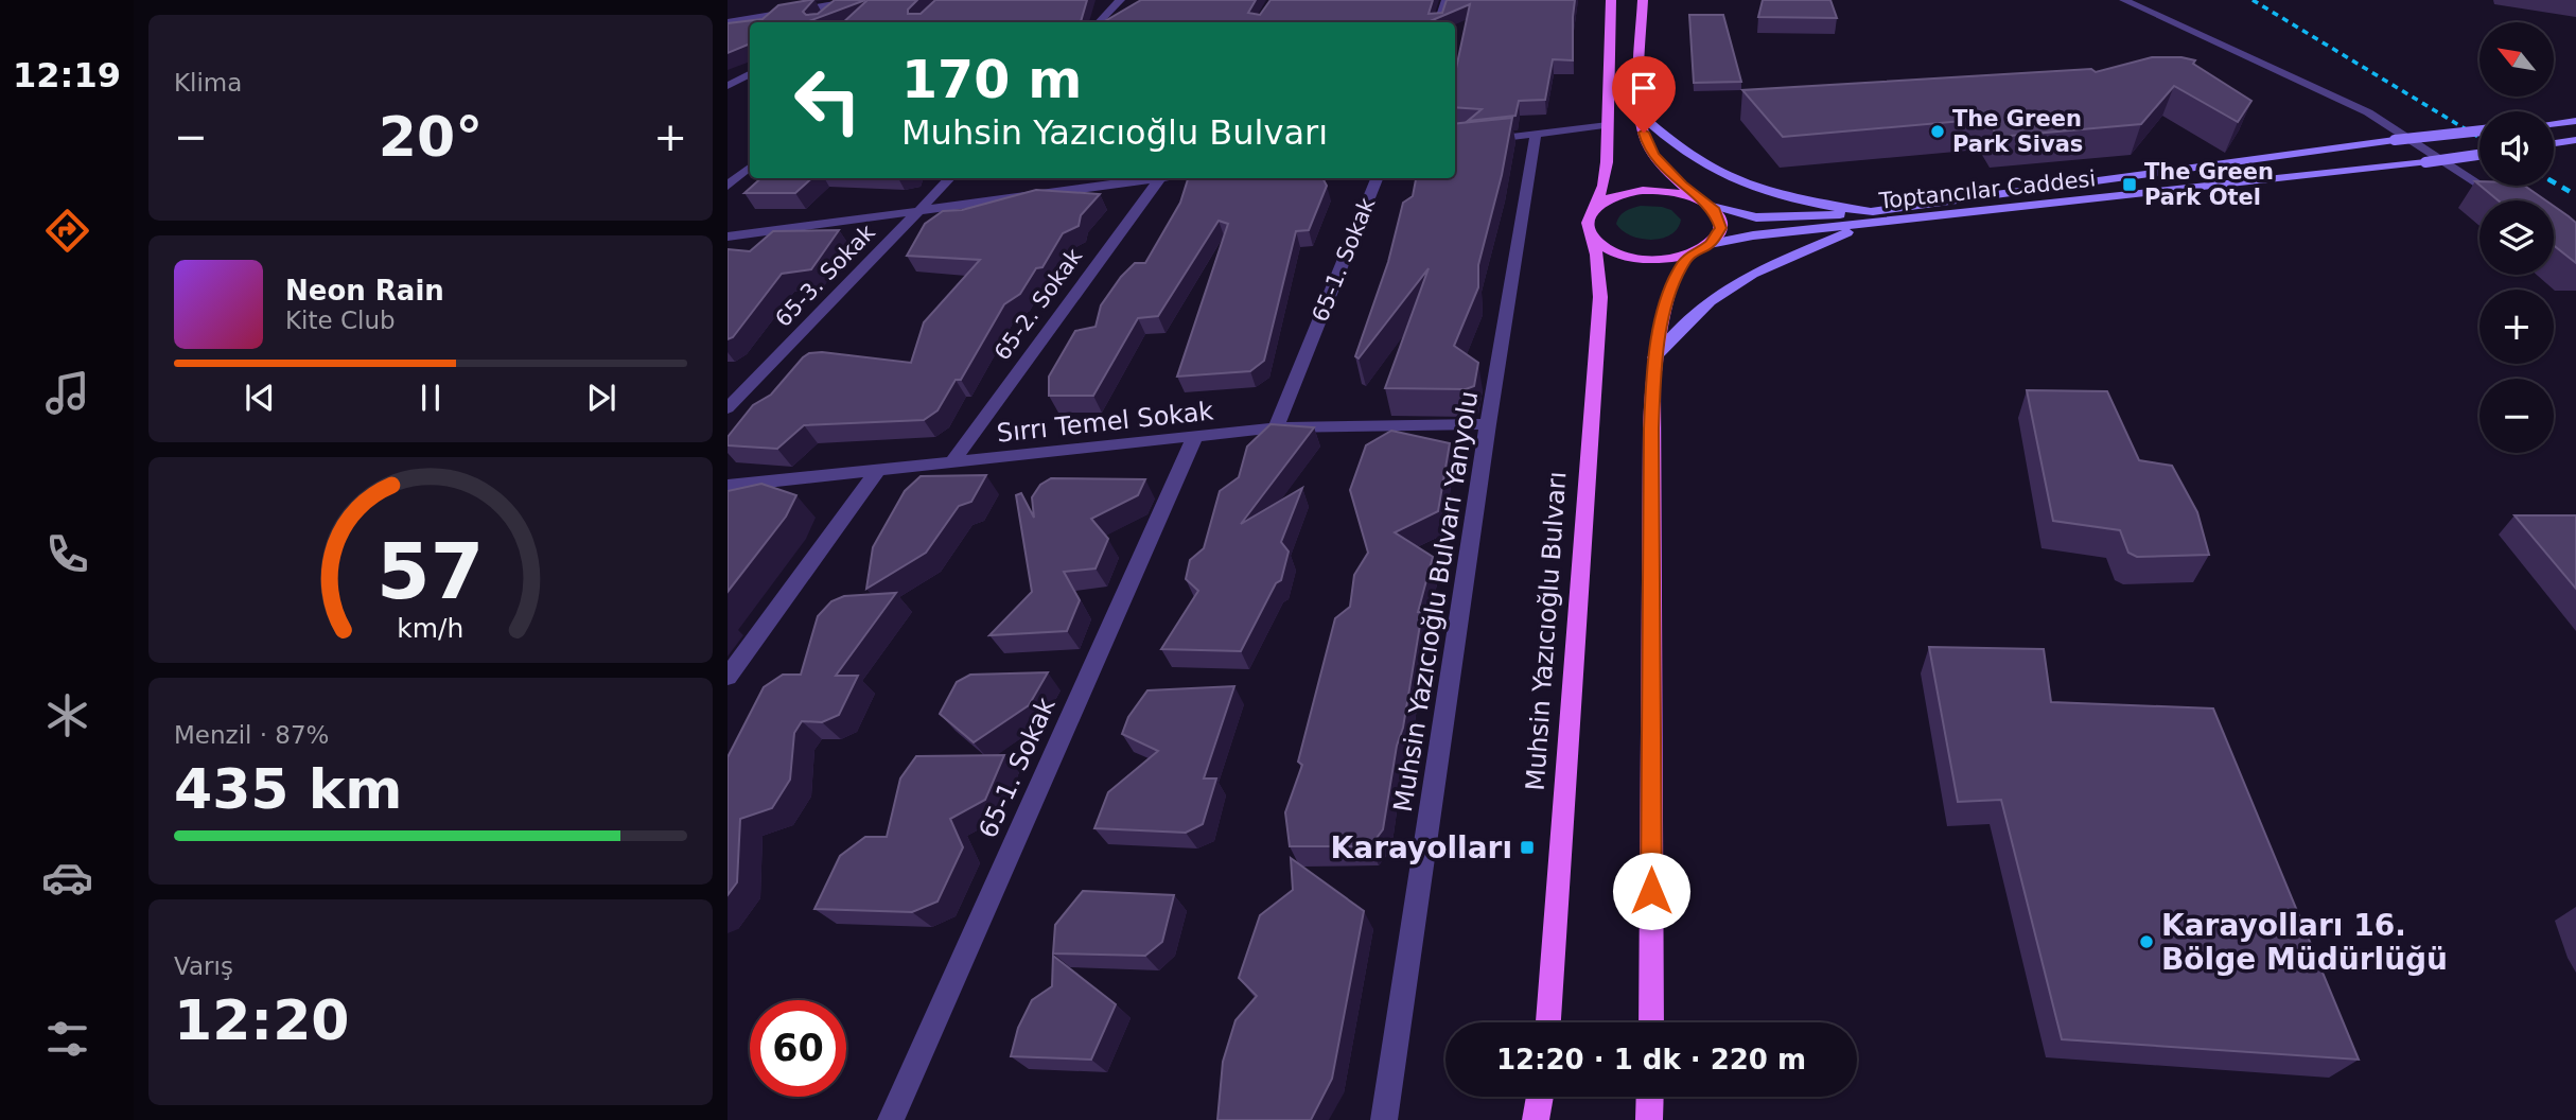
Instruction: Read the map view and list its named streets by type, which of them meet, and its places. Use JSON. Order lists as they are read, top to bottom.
{
  "streets": {
    "main road": ["Muhsin Yazıcıoğlu Bulvarı"],
    "street": [
      "Toptancılar Caddesi",
      "65-1. Sokak",
      "65-3. Sokak",
      "65-2. Sokak",
      "Sırrı Temel Sokak",
      "Muhsin Yazıcıoğlu Bulvarı Yanyolu"
    ]
  },
  "crossings": [
    ["65-1. Sokak", "Sırrı Temel Sokak"],
    ["65-2. Sokak", "Sırrı Temel Sokak"],
    ["Sırrı Temel Sokak", "Muhsin Yazıcıoğlu Bulvarı Yanyolu"]
  ],
  "places": {
    "other": ["The Green Park Sivas", "Karayolları 16. Bölge Müdürlüğü"],
    "transit": ["The Green Park Otel", "Karayolları"]
  },
  "north": "top left",
  "page": {
    "tabs": "12:19",
    "tile": [
      "Klima",
      ["Menzil · 87%", "435 km"],
      ["Varış", "12:20"]
    ],
    "map_buttons": ["+", "−"],
    "turn": ["170 m", "Muhsin Yazıcıoğlu Bulvarı"],
    "heat": ["−", "20°", "+"],
    "song": ["Neon Rain", "Kite Club"],
    "limit": "60",
    "trip": "12:20 · 1 dk · 220 m",
    "gauge": ["57", "km/h"]
  }
}
